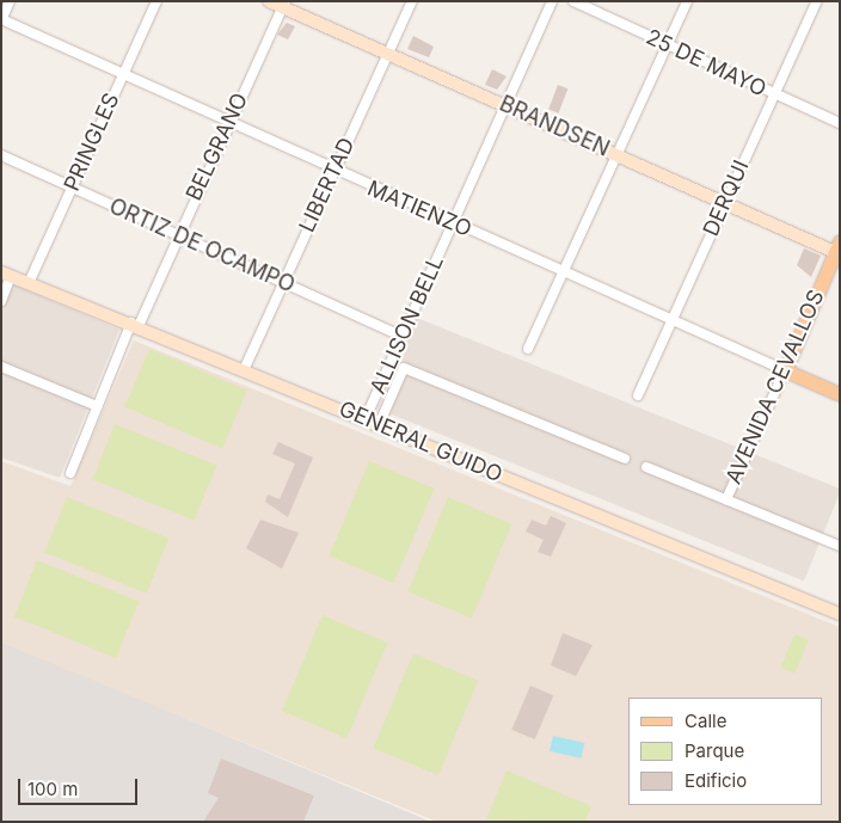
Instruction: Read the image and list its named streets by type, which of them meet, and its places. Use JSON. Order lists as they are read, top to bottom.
{
  "streets": {
    "main road": [
      "BRANDSEN",
      "MATIENZO",
      "AVENIDA CEVALLOS",
      "GENERAL GUIDO"
    ],
    "street": [
      "25 DE MAYO",
      "PRINGLES",
      "BELGRANO",
      "LIBERTAD",
      "DERQUI",
      "ORTIZ DE OCAMPO",
      "ALLISON BELL"
    ]
  },
  "crossings": [
    ["25 DE MAYO", "DERQUI"],
    ["BRANDSEN", "BELGRANO"],
    ["BRANDSEN", "LIBERTAD"],
    ["BRANDSEN", "DERQUI"],
    ["BRANDSEN", "ALLISON BELL"],
    ["BRANDSEN", "AVENIDA CEVALLOS"],
    ["PRINGLES", "MATIENZO"],
    ["PRINGLES", "ORTIZ DE OCAMPO"],
    ["PRINGLES", "GENERAL GUIDO"],
    ["BELGRANO", "MATIENZO"],
    ["BELGRANO", "ORTIZ DE OCAMPO"],
    ["BELGRANO", "GENERAL GUIDO"],
    ["LIBERTAD", "MATIENZO"],
    ["LIBERTAD", "ORTIZ DE OCAMPO"],
    ["LIBERTAD", "GENERAL GUIDO"],
    ["DERQUI", "MATIENZO"],
    ["MATIENZO", "ALLISON BELL"],
    ["MATIENZO", "AVENIDA CEVALLOS"],
    ["ORTIZ DE OCAMPO", "ALLISON BELL"],
    ["ALLISON BELL", "GENERAL GUIDO"]
  ],
  "legend": ["Calle", "Parque", "Edificio"],
  "scale_bar": "100 m"
}
